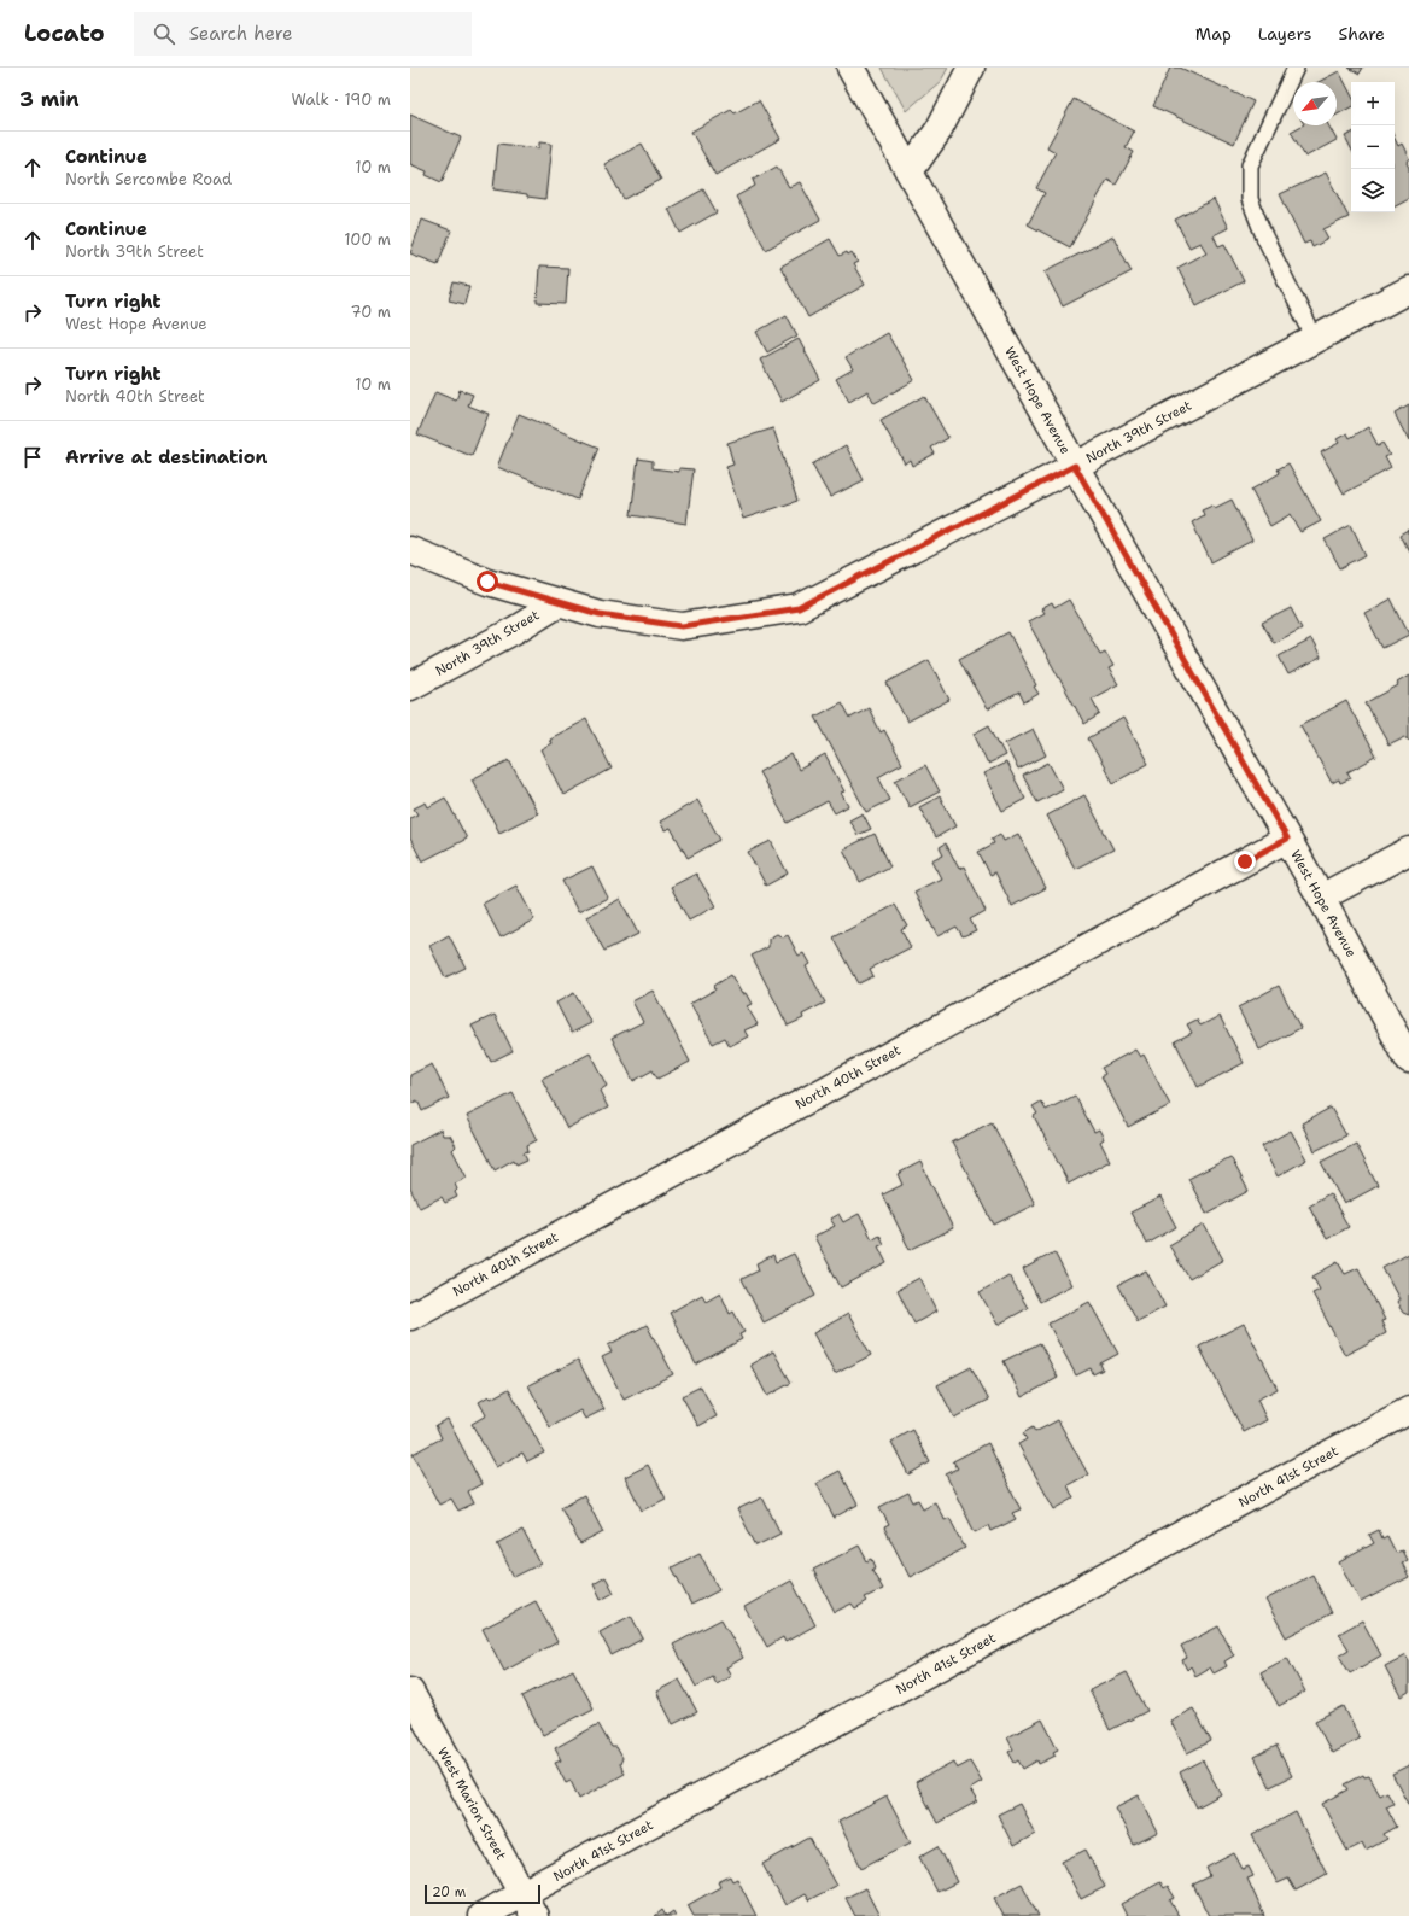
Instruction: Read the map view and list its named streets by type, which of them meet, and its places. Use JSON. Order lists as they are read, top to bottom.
{
  "streets": {
    "street": [
      "West Hope Avenue",
      "North 39th Street",
      "North 40th Street",
      "North 41st Street",
      "West Marion Street"
    ]
  },
  "crossings": [
    ["West Hope Avenue", "North 39th Street"],
    ["West Hope Avenue", "North 40th Street"],
    ["North 41st Street", "West Marion Street"]
  ],
  "scale_bar": "20 m",
  "north": "bottom left",
  "page": {
    "header": "Locato",
    "search": "Search here",
    "nav": ["Map", "Layers", "Share"],
    "heading": ["3 min", "Walk · 190 m"],
    "map_buttons": ["+", "−"],
    "list": [
      ["Continue", "North Sercombe Road", "10 m"],
      ["Continue", "North 39th Street", "100 m"],
      ["Turn right", "West Hope Avenue", "70 m"],
      ["Turn right", "North 40th Street", "10 m"],
      "Arrive at destination"
    ],
    "scale": "20 m"
  }
}
